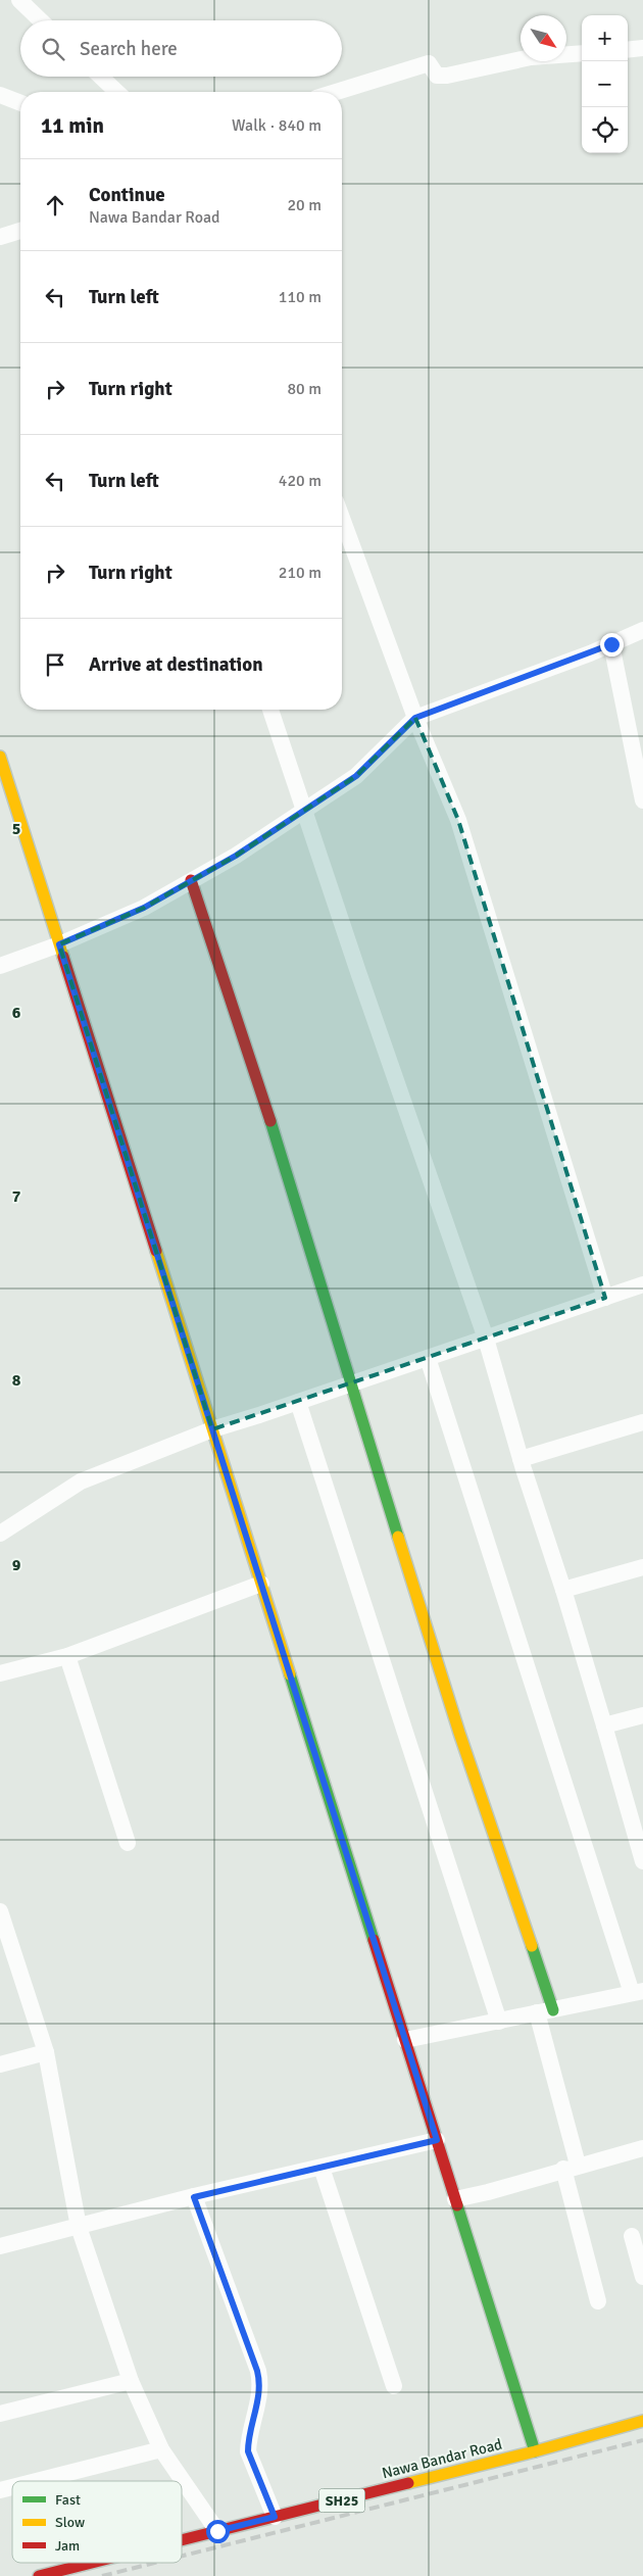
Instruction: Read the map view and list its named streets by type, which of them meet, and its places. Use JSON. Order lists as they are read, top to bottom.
{
  "streets": {
    "main road": ["Nawa Bandar Road", "SH25"]
  },
  "legend": ["Fast", "Slow", "Jam"],
  "north": "bottom right",
  "page": {
    "map_buttons": ["+", "−"],
    "search": "Search here",
    "heading": ["11 min", "Walk · 840 m"],
    "list": [
      ["Continue", "Nawa Bandar Road", "20 m"],
      ["Turn left", "110 m"],
      ["Turn right", "80 m"],
      ["Turn left", "420 m"],
      ["Turn right", "210 m"],
      "Arrive at destination"
    ]
  },
  "grid": {
    "rows": [
      "5",
      "6",
      "7",
      "8",
      "9"
    ]
  }
}
